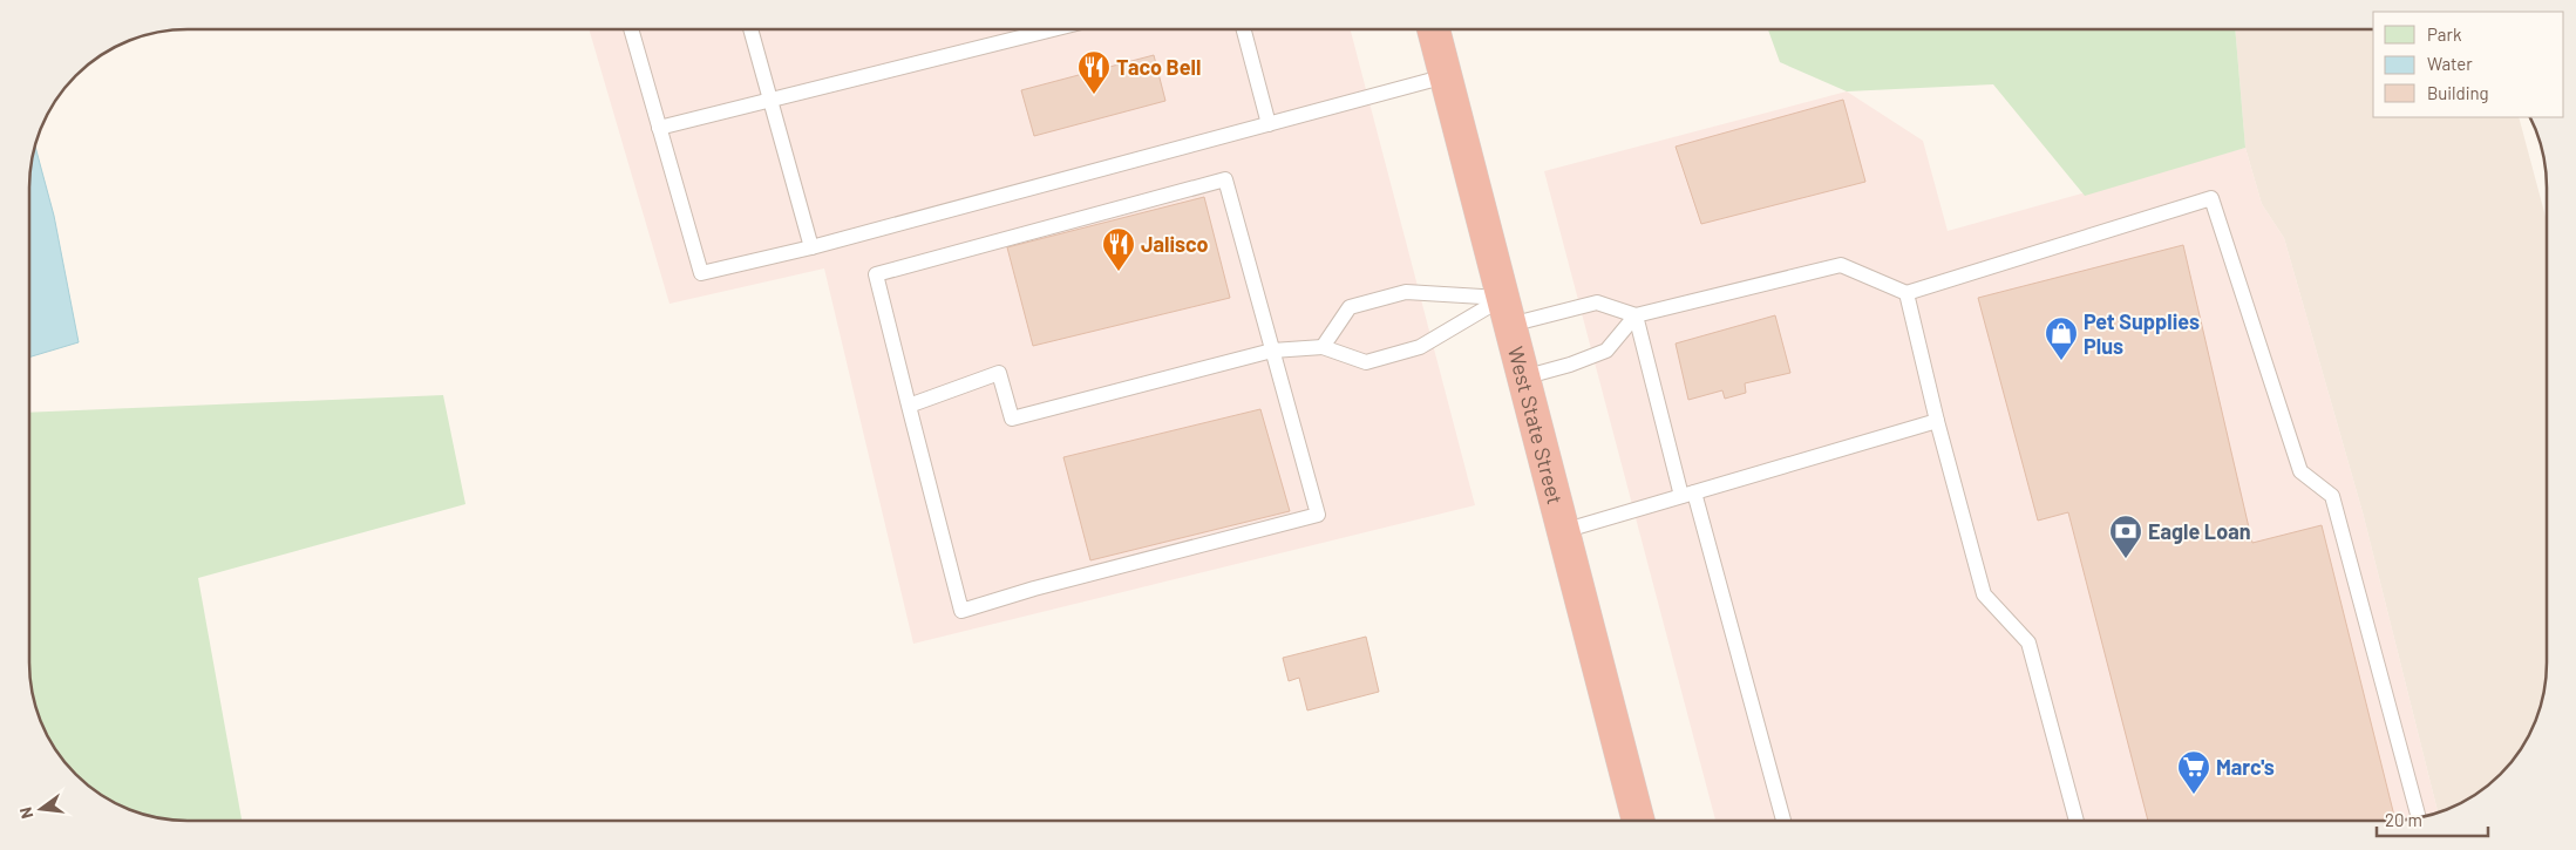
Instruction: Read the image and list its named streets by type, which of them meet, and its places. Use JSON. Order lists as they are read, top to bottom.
{
  "streets": {
    "highway": ["West State Street"]
  },
  "places": {
    "restaurant": ["Taco Bell", "Jalisco"],
    "shop": ["Pet Supplies Plus"],
    "bank": ["Eagle Loan"],
    "supermarket": ["Marc's"]
  },
  "legend": ["Park", "Water", "Building"],
  "scale_bar": "20 m",
  "north": "left"
}
